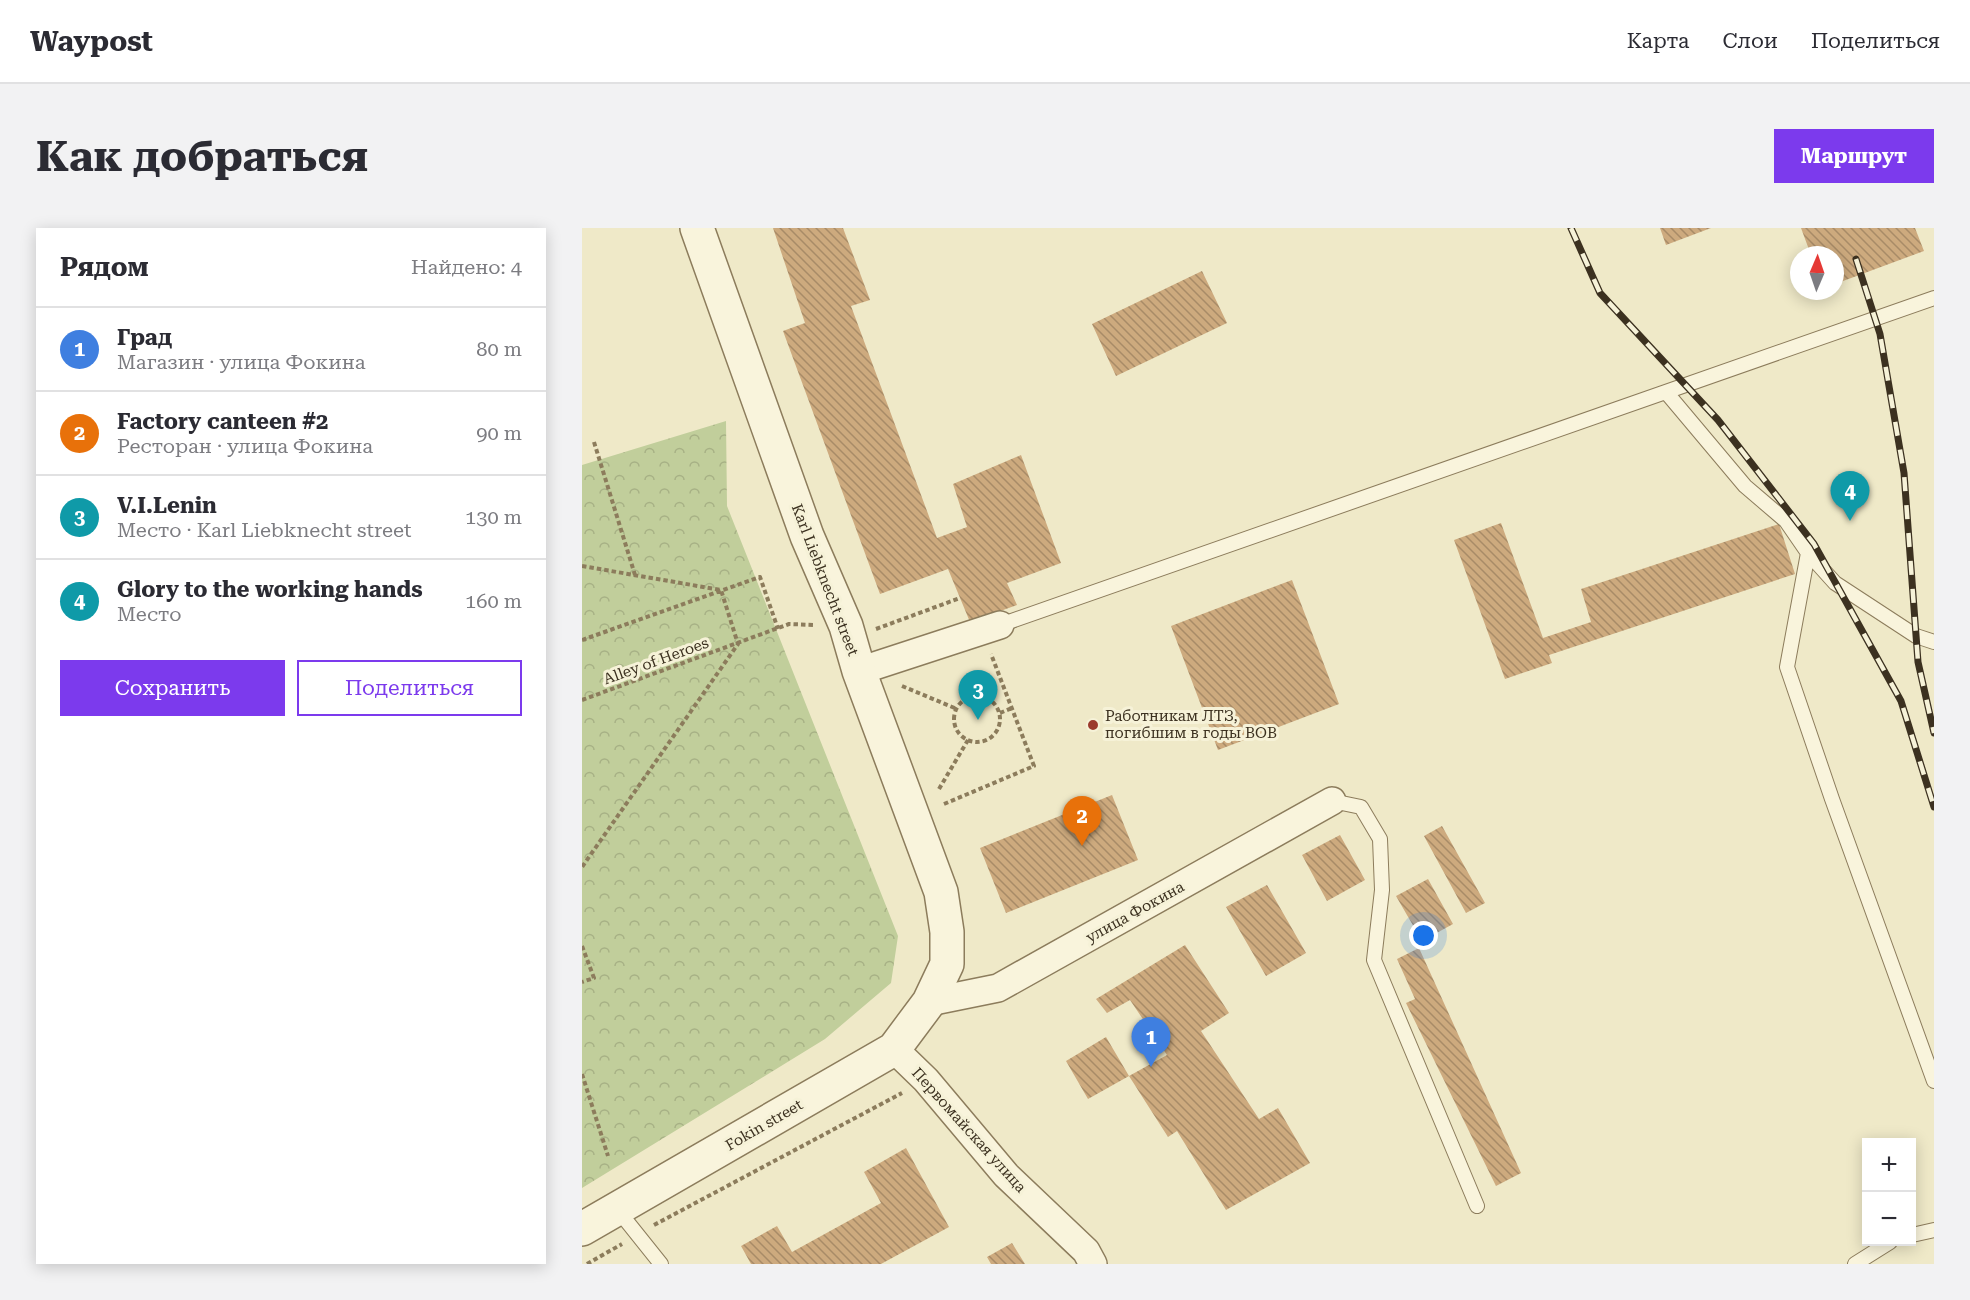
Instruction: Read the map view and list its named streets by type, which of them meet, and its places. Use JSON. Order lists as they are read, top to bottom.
{
  "streets": {
    "street": [
      "Karl Liebknecht street",
      "улица Фокина",
      "Fokin street",
      "Первомайская улица"
    ],
    "path": ["Alley of Heroes"]
  },
  "crossings": [
    ["Karl Liebknecht street", "улица Фокина"],
    ["Karl Liebknecht street", "Fokin street"],
    ["улица Фокина", "Fokin street"],
    ["Fokin street", "Первомайская улица"]
  ],
  "places": ["Работникам ЛТЗ, погибшим в годы ВОВ"],
  "north": "top",
  "page": {
    "header": "Waypost",
    "nav": ["Карта", "Слои", "Поделиться"],
    "buttons": [
      "Маршрут",
      ["Сохранить", "Поделиться"]
    ],
    "title": "Как добраться",
    "heading": ["Рядом", "Найдено: 4"],
    "list": [
      {
        "mark": "1",
        "name": "Град",
        "note": "Магазин · улица Фокина",
        "value": "80 m"
      },
      {
        "mark": "2",
        "name": "Factory canteen #2",
        "note": "Ресторан · улица Фокина",
        "value": "90 m"
      },
      {
        "mark": "3",
        "name": "V.I.Lenin",
        "note": "Место · Karl Liebknecht street",
        "value": "130 m"
      },
      {
        "mark": "4",
        "name": "Glory to the working hands",
        "note": "Место",
        "value": "160 m"
      }
    ],
    "pins": [
      "4",
      "3",
      "2",
      "1"
    ],
    "map_buttons": ["+", "−"]
  }
}
